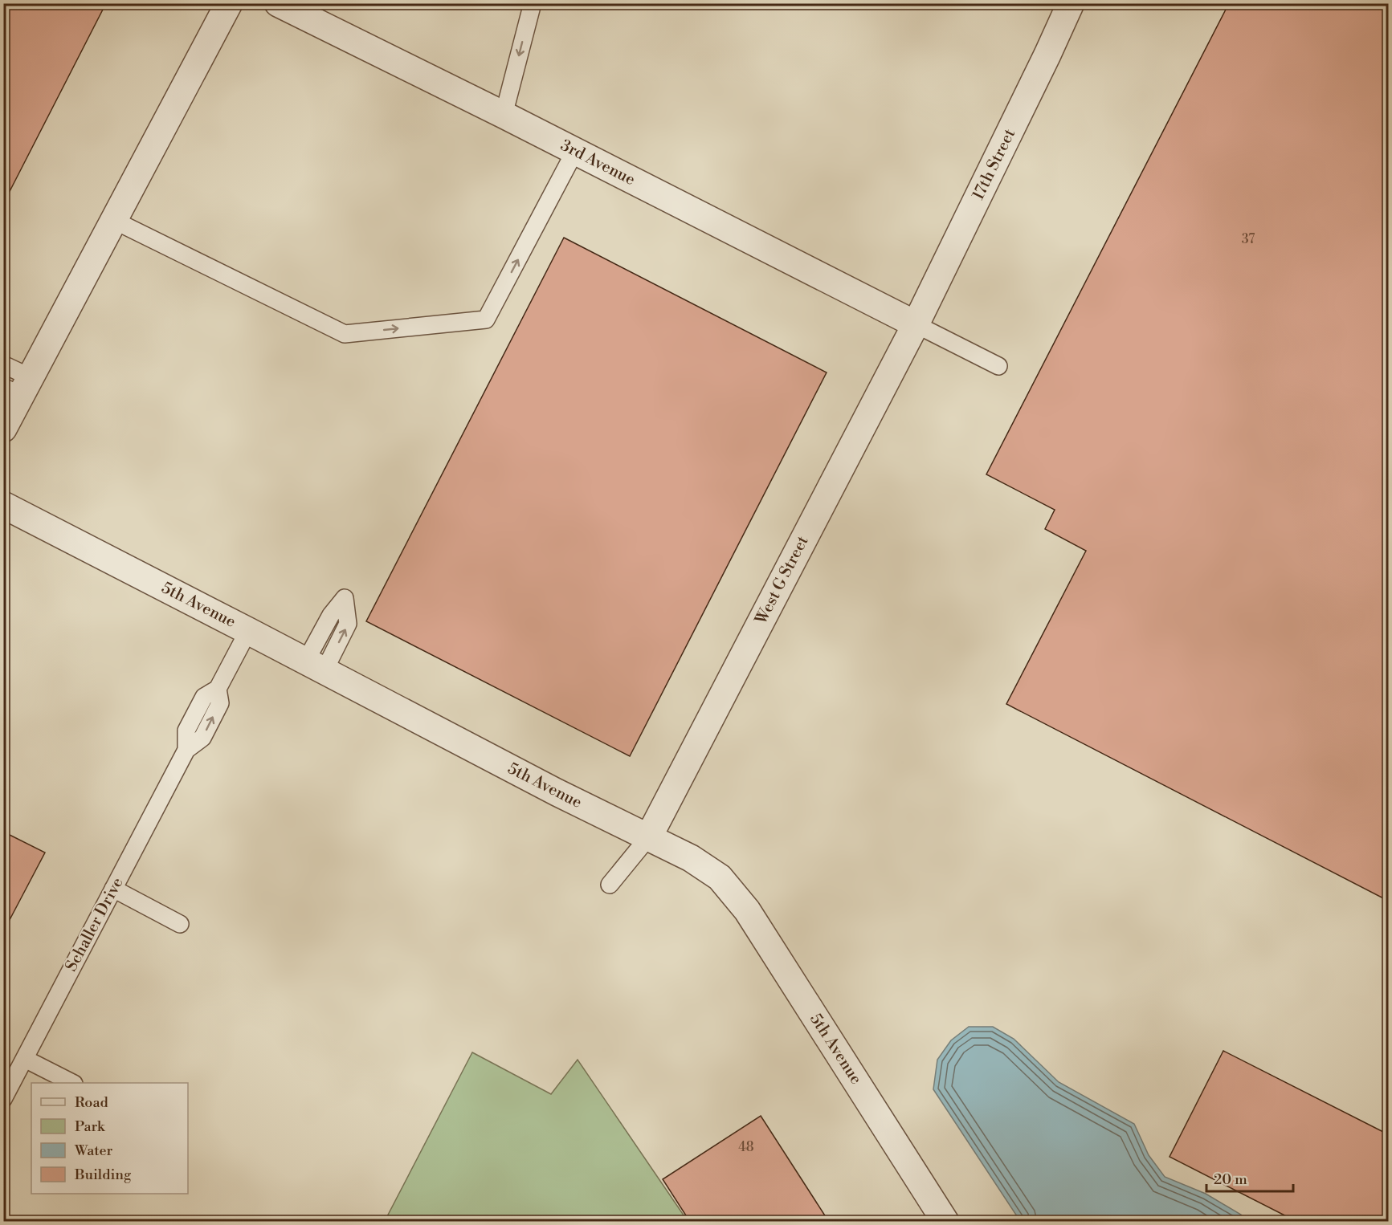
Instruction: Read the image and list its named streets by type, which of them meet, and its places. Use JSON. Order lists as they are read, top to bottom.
{
  "streets": {
    "street": [
      "3rd Avenue",
      "17th Street",
      "West G Street",
      "5th Avenue"
    ],
    "lane": ["Schaller Drive"]
  },
  "crossings": [
    ["3rd Avenue", "17th Street"],
    ["3rd Avenue", "West G Street"],
    ["17th Street", "West G Street"],
    ["West G Street", "5th Avenue"],
    ["5th Avenue", "Schaller Drive"]
  ],
  "house_numbers": ["37", "48"],
  "legend": [
    "Road",
    "Park",
    "Water",
    "Building"
  ],
  "scale_bar": "20 m"
}
